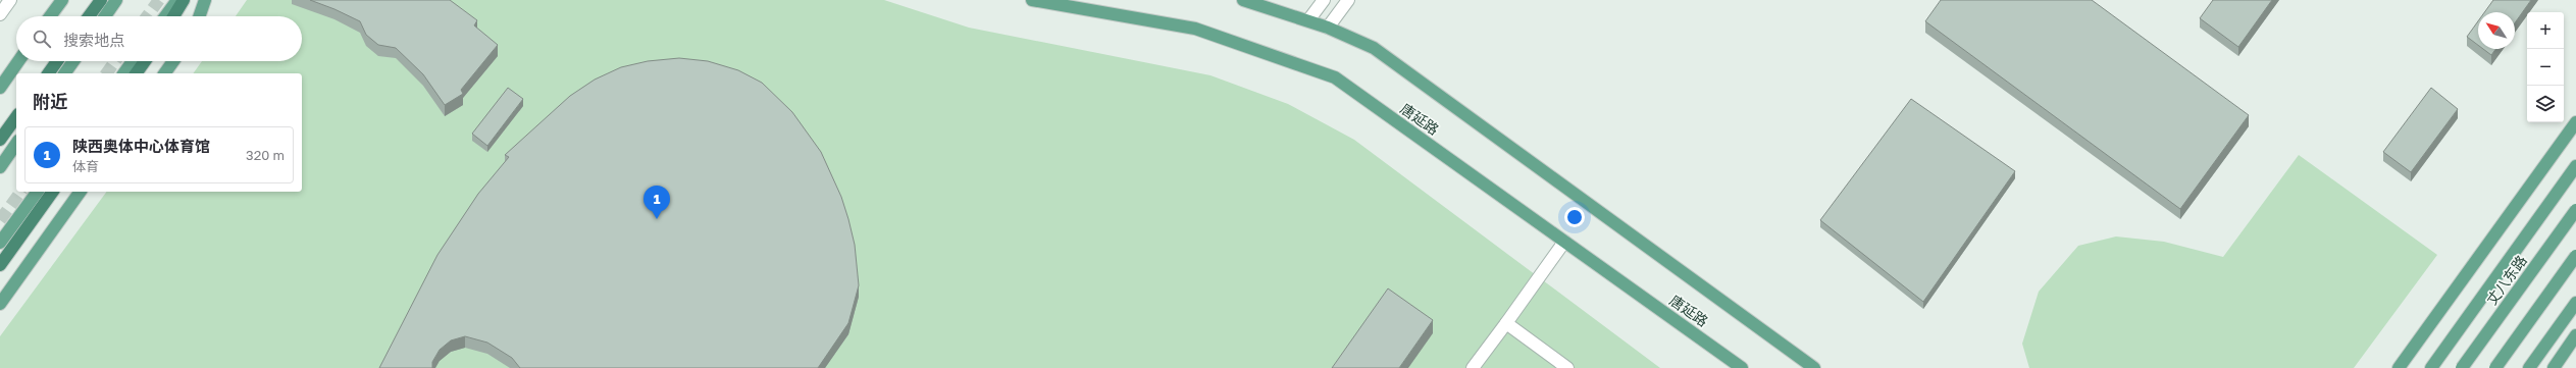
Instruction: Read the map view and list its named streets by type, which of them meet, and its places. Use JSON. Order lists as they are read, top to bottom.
{
  "streets": {
    "main road": ["唐延路", "丈八东路"]
  },
  "north": "top left",
  "page": {
    "map_buttons": ["+", "−"],
    "search": "搜索地点",
    "heading": "附近",
    "list": [
      {
        "mark": "1",
        "name": "陕西奥体中心体育馆",
        "note": "体育",
        "value": "320 m"
      }
    ],
    "pins": "1"
  }
}
